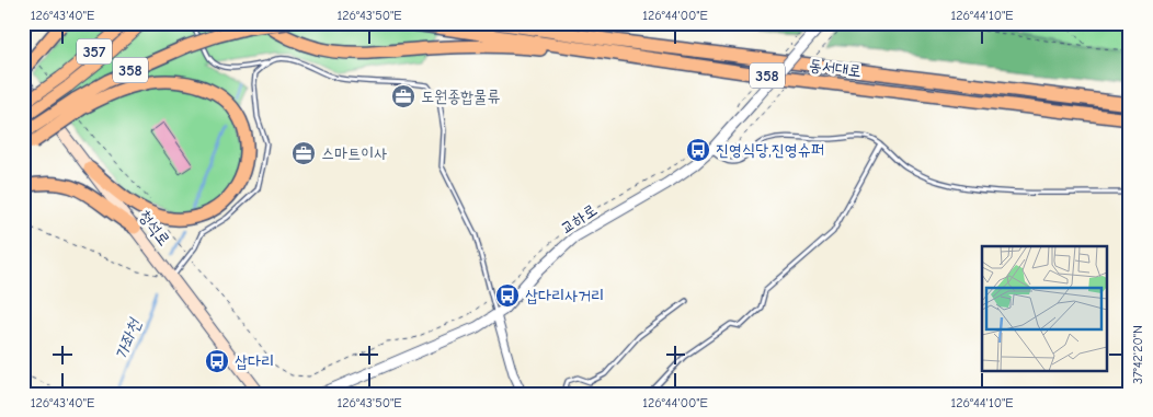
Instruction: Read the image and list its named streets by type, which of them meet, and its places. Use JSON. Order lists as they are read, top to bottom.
{
  "streets": {
    "highway": ["동서대로", "358"],
    "main road": ["357", "청석로"],
    "street": ["교하로"]
  },
  "water": ["가좌천"],
  "places": {
    "office": ["도원종합물류", "스마트이사"],
    "bus stop": ["진영식당,진영슈퍼", "삽다리사거리", "삽다리"]
  },
  "coordinates": [
    "126°43'40\"E",
    "126°43'50\"E",
    "126°44'00\"E",
    "126°44'10\"E",
    "37°42'20\"N"
  ]
}
